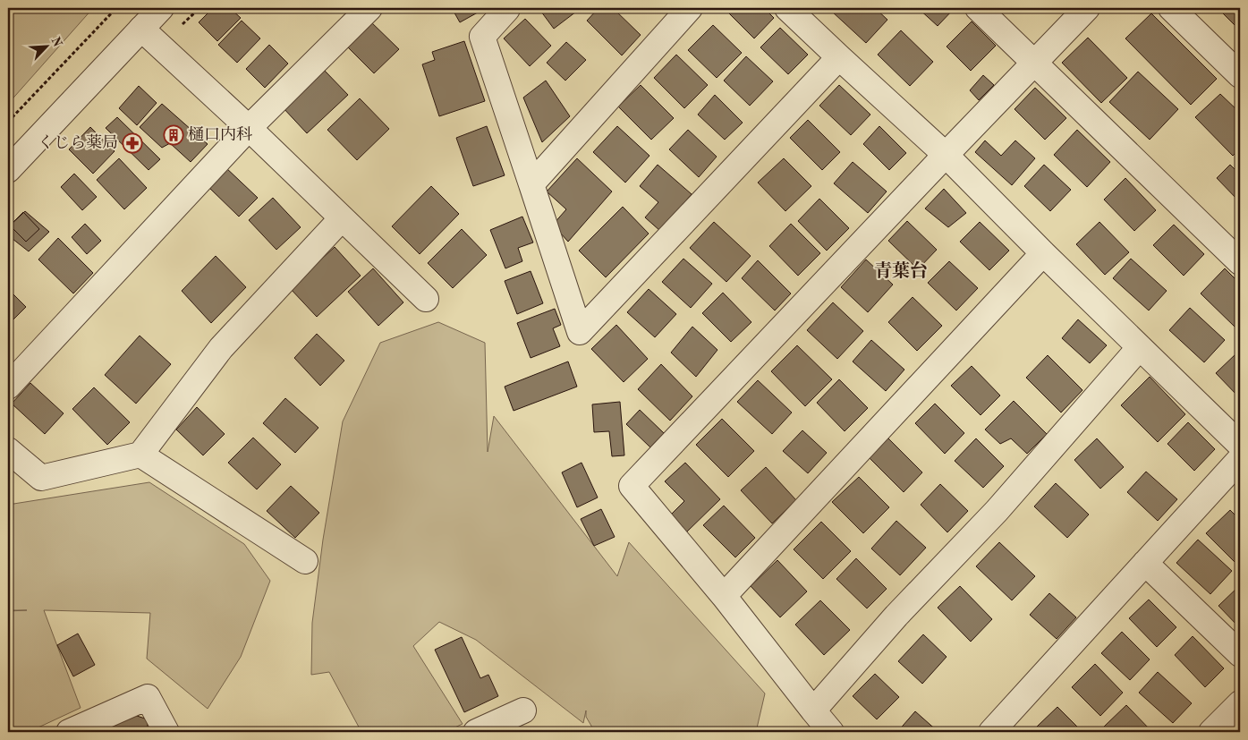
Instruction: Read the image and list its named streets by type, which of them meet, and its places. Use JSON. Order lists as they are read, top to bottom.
{
  "districts": ["青葉台"],
  "places": {
    "building": ["樋口内科"],
    "pharmacy": ["くじら薬局"]
  },
  "north": "top right"
}
